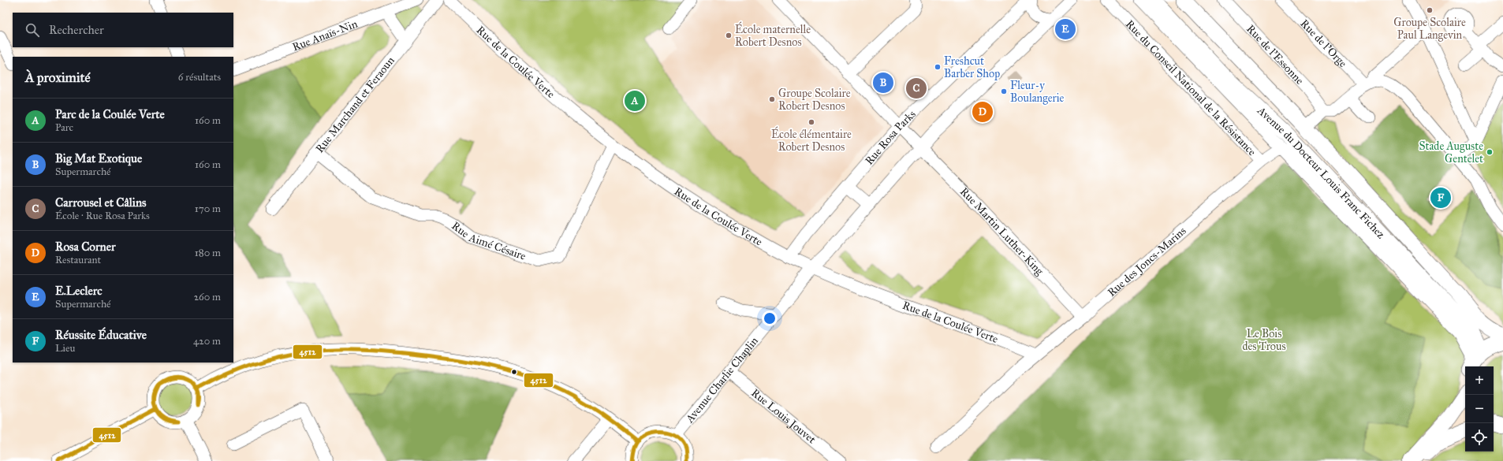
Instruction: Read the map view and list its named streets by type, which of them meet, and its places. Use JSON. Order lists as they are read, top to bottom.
{
  "streets": {
    "main road": ["Avenue du Docteur Louis Franc Fichez"],
    "street": [
      "Rue Anaïs-Nin",
      "Rue de l'Orge",
      "Rue de l'Essonne",
      "Rue de la Coulée Verte",
      "Rue du Conseil National de la Résistance",
      "Rue Marchand et Feraoun",
      "Rue Rosa Parks",
      "Rue Martin Luther-King",
      "Rue Aimé Césaire",
      "Rue des Joncs-Marins",
      "Avenue Charlie Chaplin",
      "Rue Louis Jouvet"
    ]
  },
  "crossings": [
    ["Rue de la Coulée Verte", "Rue Rosa Parks"],
    ["Rue de la Coulée Verte", "Rue Aimé Césaire"],
    ["Rue de la Coulée Verte", "Rue des Joncs-Marins"],
    ["Rue de la Coulée Verte", "Avenue Charlie Chaplin"],
    ["Rue du Conseil National de la Résistance", "Rue des Joncs-Marins"],
    ["Rue Marchand et Feraoun", "Rue Aimé Césaire"],
    ["Rue Rosa Parks", "Rue Martin Luther-King"],
    ["Rue Martin Luther-King", "Rue des Joncs-Marins"],
    ["Avenue Charlie Chaplin", "Rue Louis Jouvet"]
  ],
  "parks": ["Le Bois des Trous"],
  "places": [
    "Groupe Scolaire Paul Langevin",
    "École maternelle Robert Desnos",
    "Freshcut Barber Shop",
    "Fleur-y Boulangerie",
    "Groupe Scolaire Robert Desnos",
    "École élémentaire Robert Desnos",
    "Stade Auguste Gentelet"
  ],
  "lines": ["transit line 4512"],
  "page": {
    "search": "Rechercher",
    "pins": [
      "E",
      "B",
      "C",
      "A",
      "D",
      "F"
    ],
    "heading": ["À proximité", "6 résultats"],
    "list": [
      {
        "mark": "A",
        "name": "Parc de la Coulée Verte",
        "note": "Parc",
        "value": "160 m"
      },
      {
        "mark": "B",
        "name": "Big Mat Exotique",
        "note": "Supermarché",
        "value": "160 m"
      },
      {
        "mark": "C",
        "name": "Carrousel et Câlins",
        "note": "École · Rue Rosa Parks",
        "value": "170 m"
      },
      {
        "mark": "D",
        "name": "Rosa Corner",
        "note": "Restaurant",
        "value": "180 m"
      },
      {
        "mark": "E",
        "name": "E.Leclerc",
        "note": "Supermarché",
        "value": "260 m"
      },
      {
        "mark": "F",
        "name": "Réussite Éducative",
        "note": "Lieu",
        "value": "420 m"
      }
    ],
    "map_buttons": ["+", "−"]
  }
}
